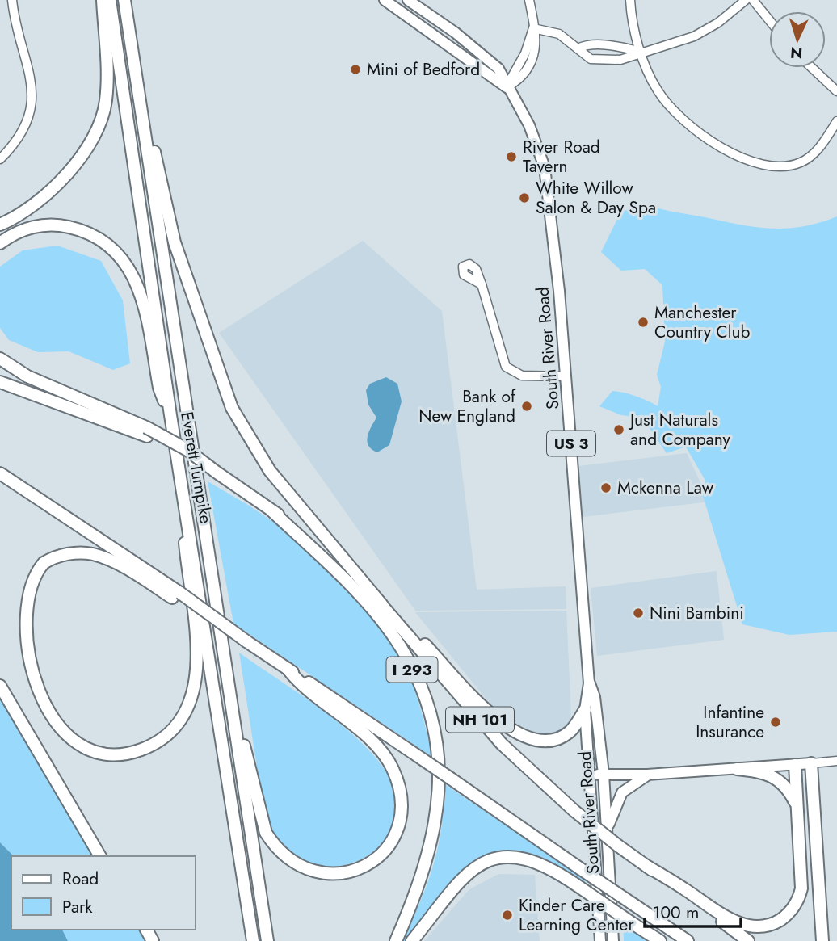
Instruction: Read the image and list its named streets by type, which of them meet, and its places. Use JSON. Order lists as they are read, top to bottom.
{
  "streets": {
    "highway": ["Everett Turnpike", "I 293", "NH 101"],
    "main road": ["South River Road", "US 3"]
  },
  "crossings": [
    ["I 293", "NH 101"]
  ],
  "places": [
    "Mini of Bedford",
    "River Road Tavern",
    "White Willow Salon & Day Spa",
    "Manchester Country Club",
    "Bank of New England",
    "Just Naturals and Company",
    "Mckenna Law",
    "Nini Bambini",
    "Infantine Insurance",
    "Kinder Care Learning Center"
  ],
  "legend": ["Road", "Park"],
  "scale_bar": "100 m",
  "north": "bottom"
}
